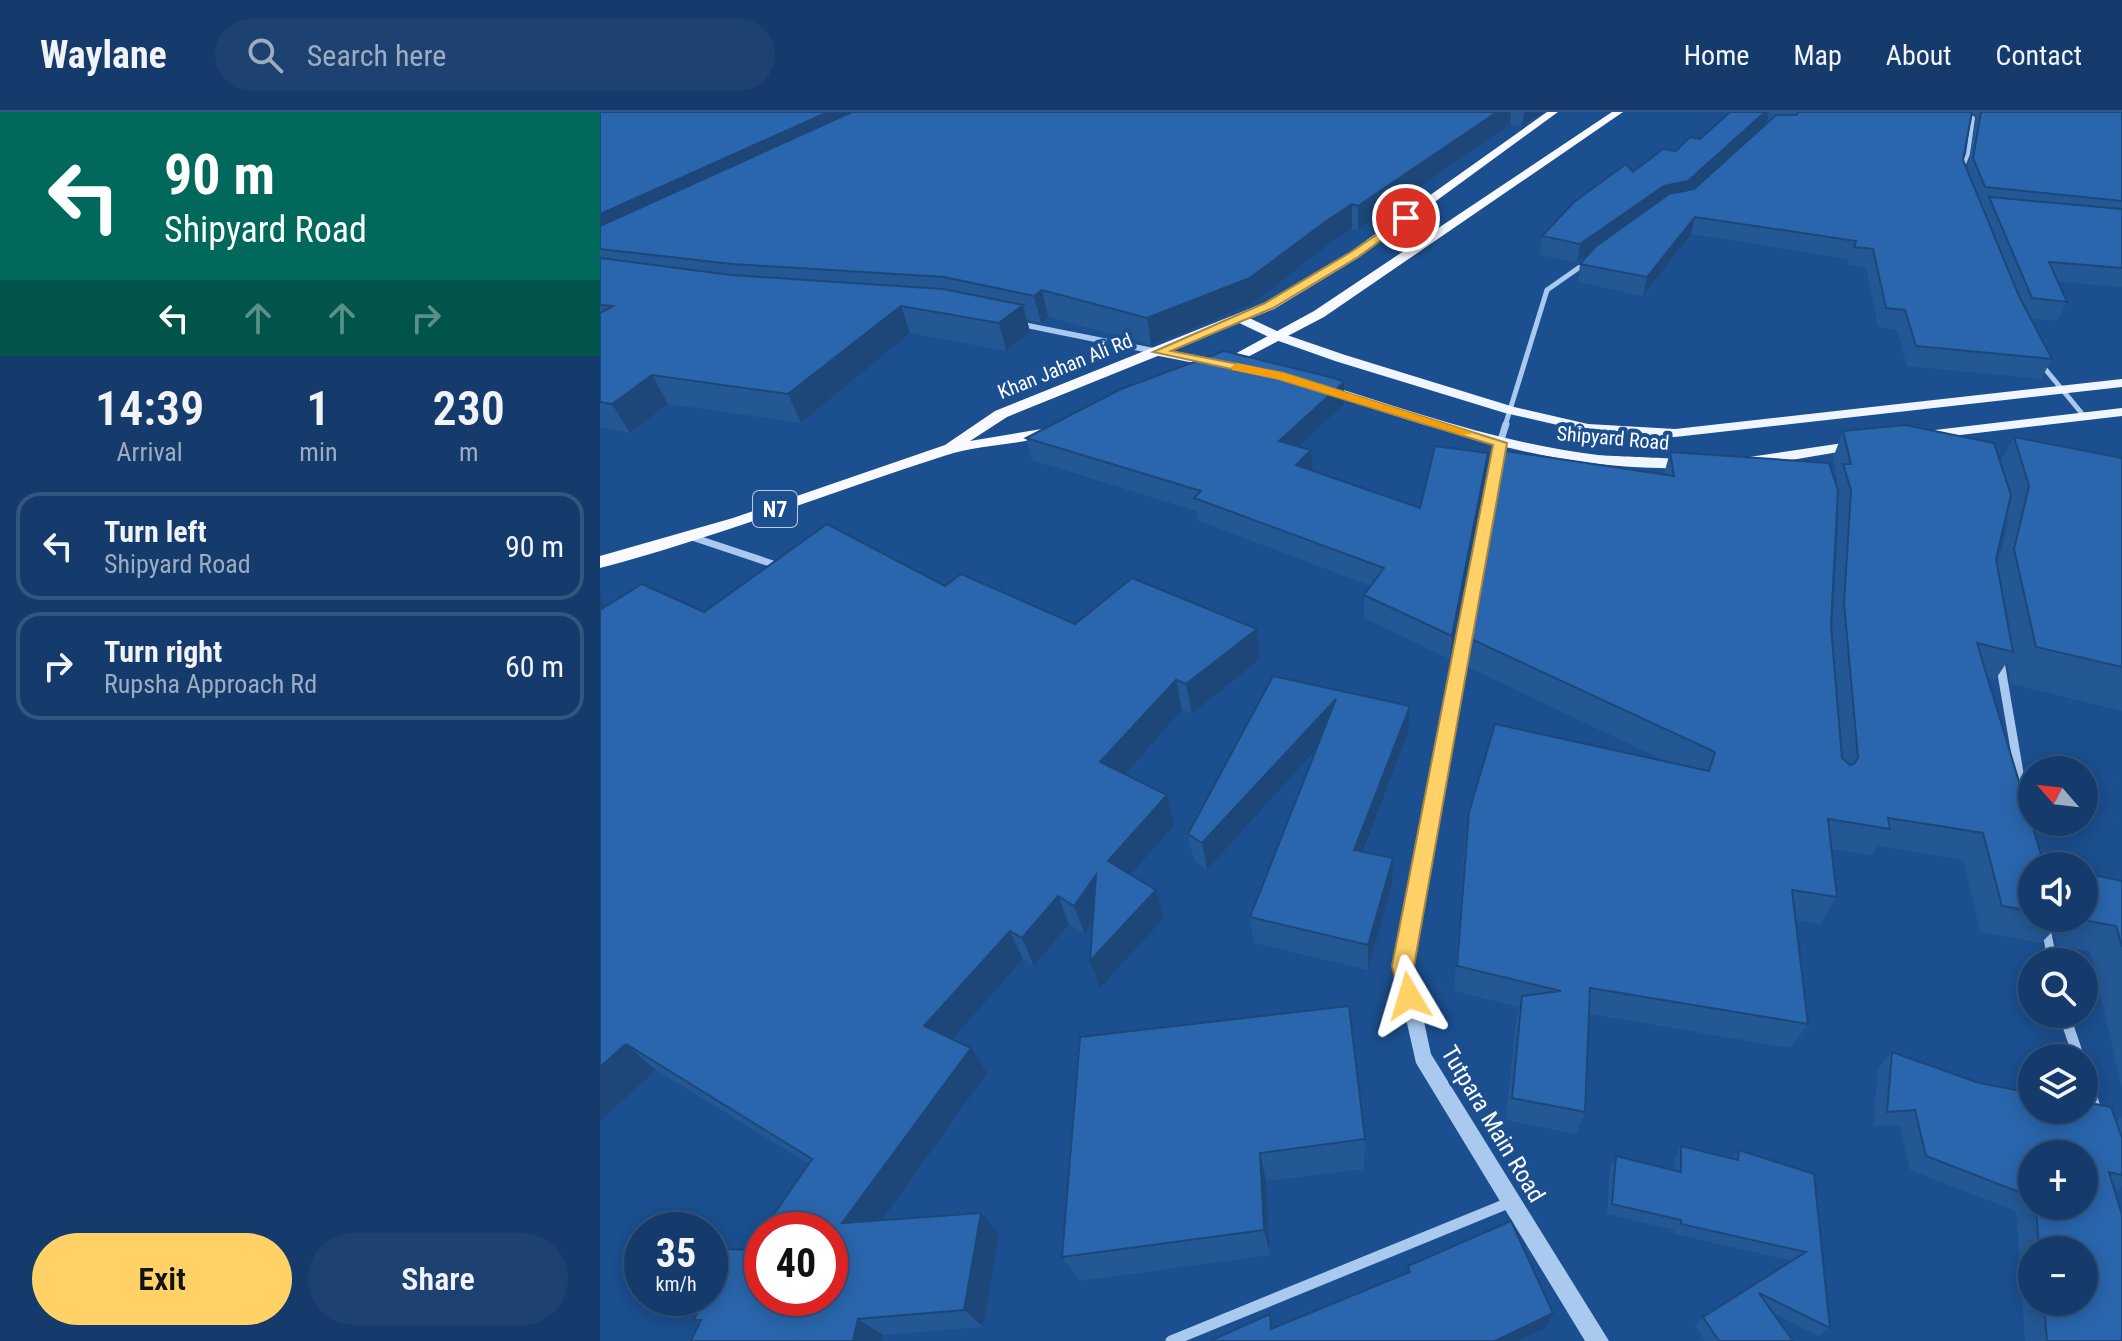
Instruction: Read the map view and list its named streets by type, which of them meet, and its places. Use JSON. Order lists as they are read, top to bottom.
{
  "streets": {
    "highway": ["Khan Jahan Ali Rd", "N7"],
    "main road": ["Shipyard Road"],
    "street": ["Tutpara Main Road"]
  },
  "crossings": [
    ["Khan Jahan Ali Rd", "N7"],
    ["Shipyard Road", "Tutpara Main Road"]
  ],
  "north": "top left",
  "page": {
    "header": "Waylane",
    "search": "Search here",
    "nav": [
      "Home",
      "Map",
      "About",
      "Contact"
    ],
    "turn": ["90 m", "Shipyard Road"],
    "eta": [
      "14:39",
      "Arrival",
      "1",
      "min",
      "230",
      "m"
    ],
    "list": [
      {
        "name": "Turn left",
        "note": "Shipyard Road",
        "value": "90 m"
      },
      {
        "name": "Turn right",
        "note": "Rupsha Approach Rd",
        "value": "60 m"
      }
    ],
    "map_buttons": ["+", "−"],
    "speed": "35 km/h",
    "limit": "40",
    "buttons": ["Exit", "Share"]
  }
}
